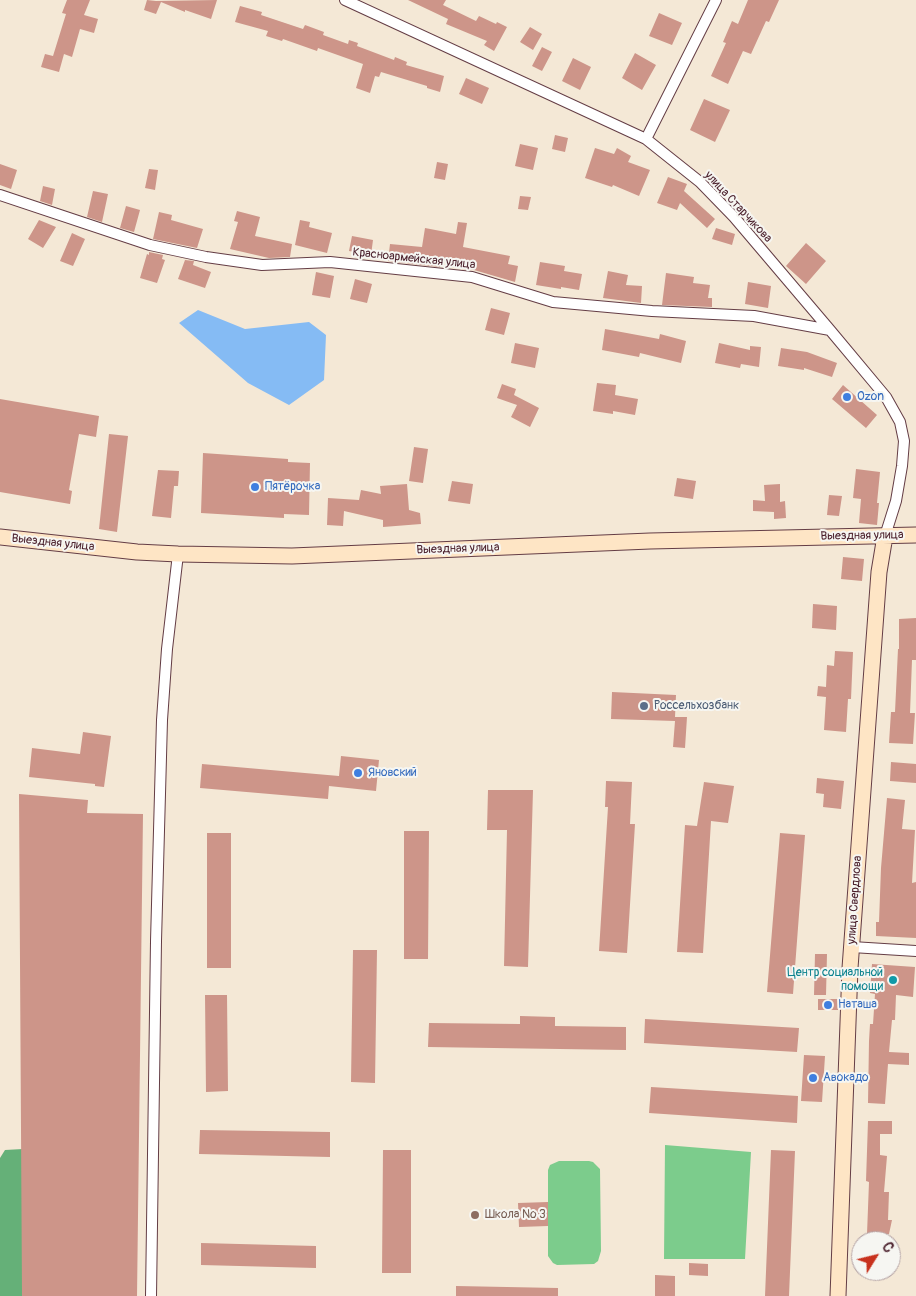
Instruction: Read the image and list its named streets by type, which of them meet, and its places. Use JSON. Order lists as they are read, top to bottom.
{
  "streets": {
    "street": [
      "улица Старчикова",
      "Красноармейская улица",
      "Выездная улица",
      "улица Свердлова"
    ]
  },
  "crossings": [
    ["улица Старчикова", "Красноармейская улица"],
    ["улица Старчикова", "Выездная улица"],
    ["улица Старчикова", "улица Свердлова"],
    ["Выездная улица", "улица Свердлова"]
  ],
  "places": [
    "Ozon",
    "Пятёрочка",
    "Россельхозбанк",
    "Яновский",
    "Центр социальной помощи",
    "Наташа",
    "Авокадо",
    "Школа № 3"
  ],
  "north": "top right"
}
